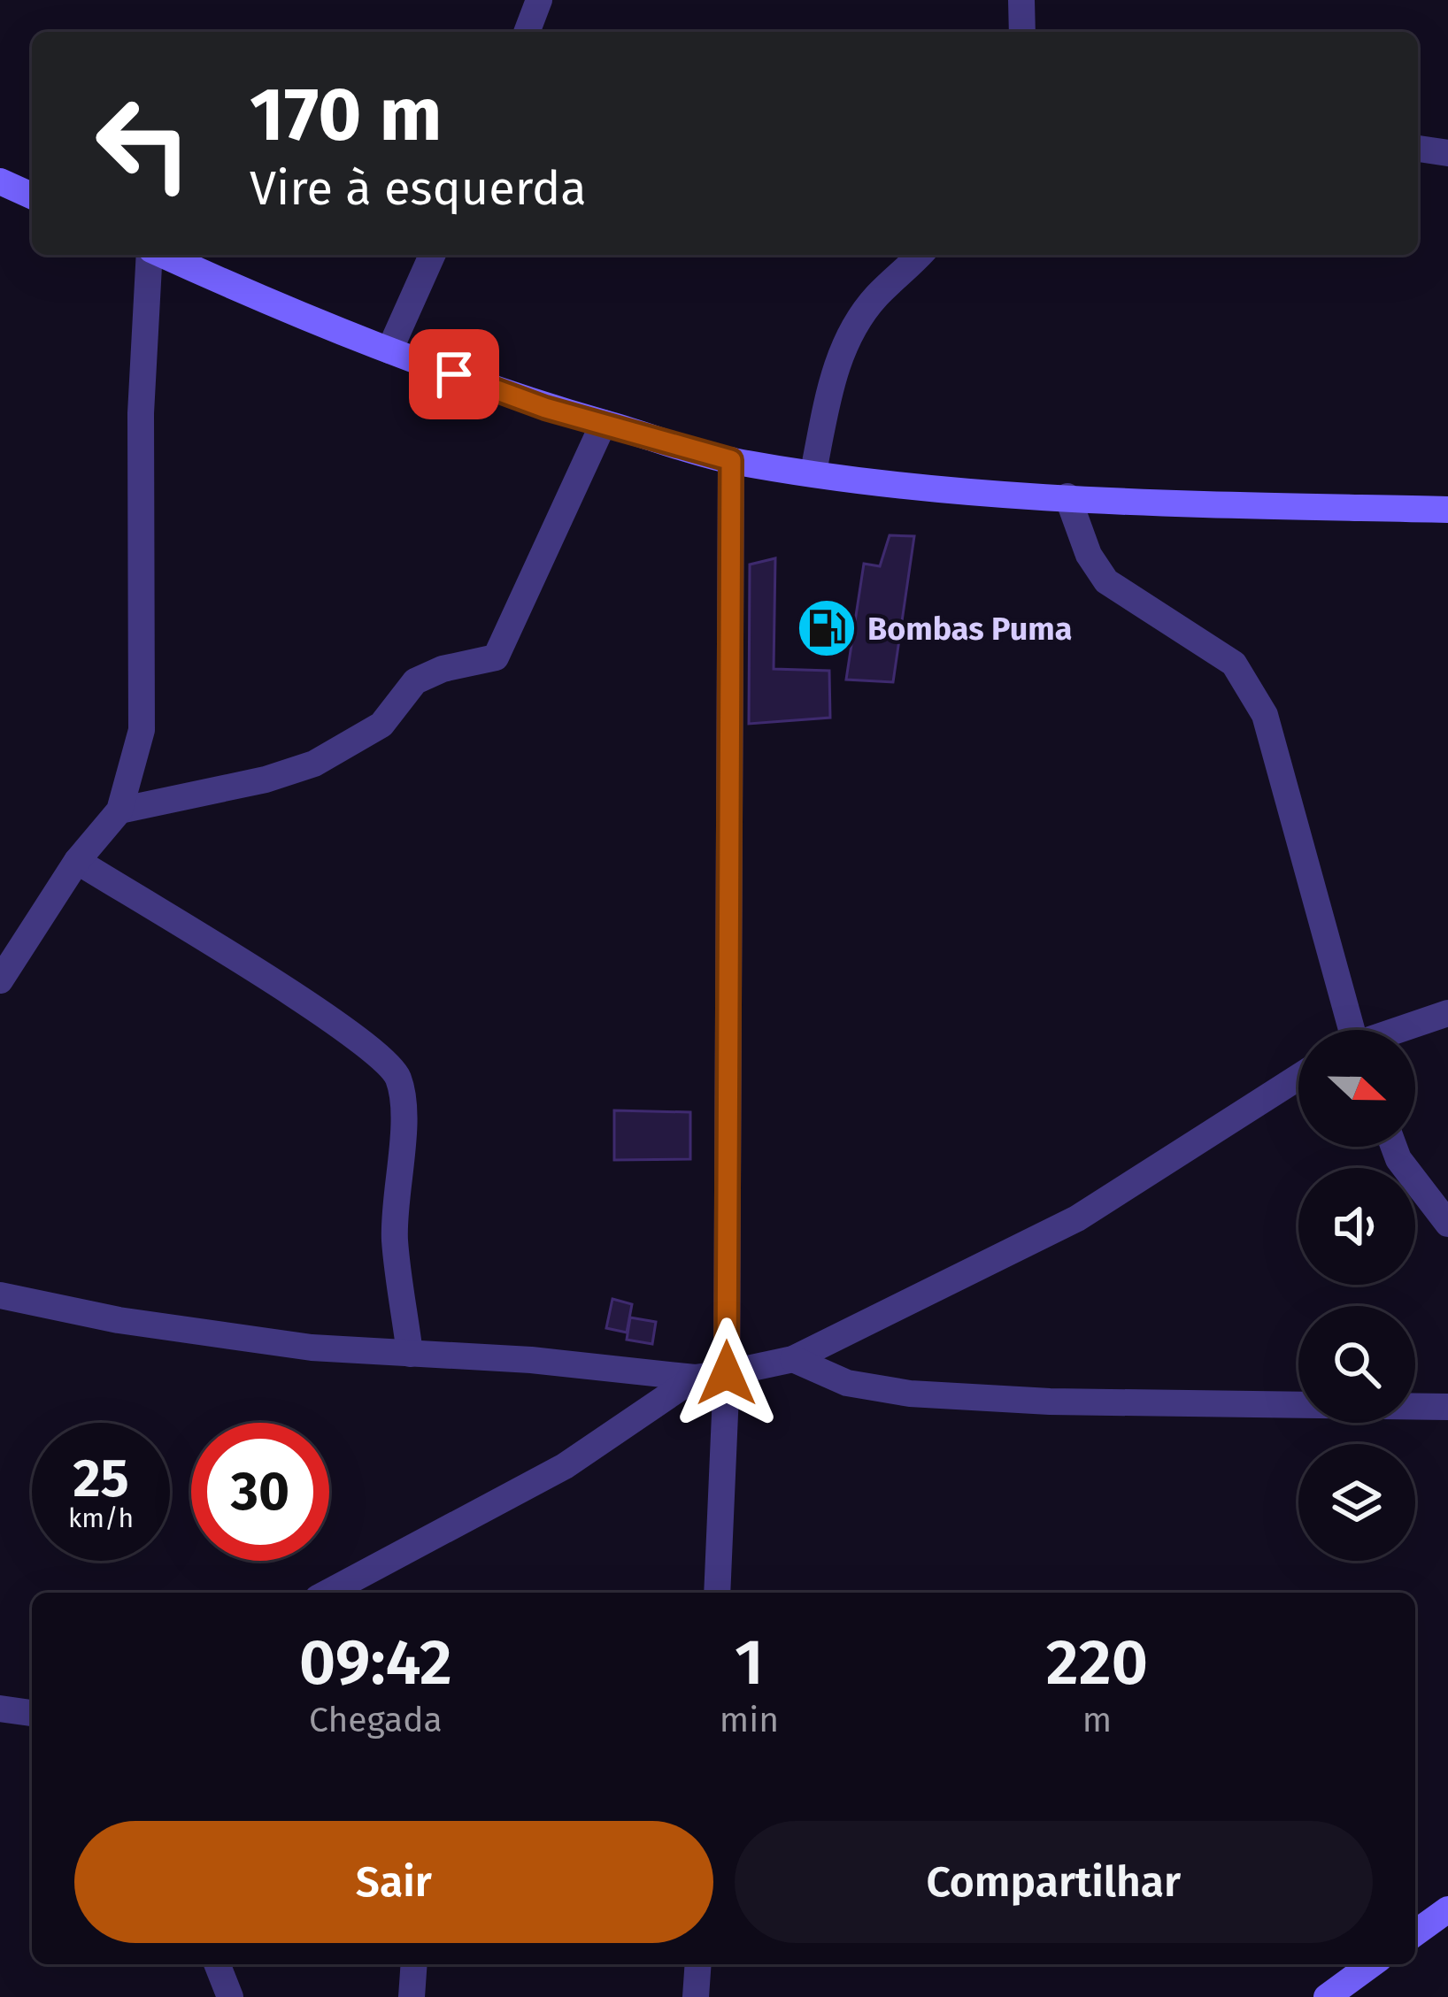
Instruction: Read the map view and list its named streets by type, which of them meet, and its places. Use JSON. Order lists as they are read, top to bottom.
{
  "places": {
    "fuel station": ["Bombas Puma"]
  },
  "north": "right",
  "page": {
    "turn": ["170 m", "Vire à esquerda"],
    "speed": "25 km/h",
    "limit": "30",
    "eta": [
      "09:42",
      "Chegada",
      "1",
      "min",
      "220",
      "m"
    ],
    "buttons": ["Sair", "Compartilhar"]
  }
}
